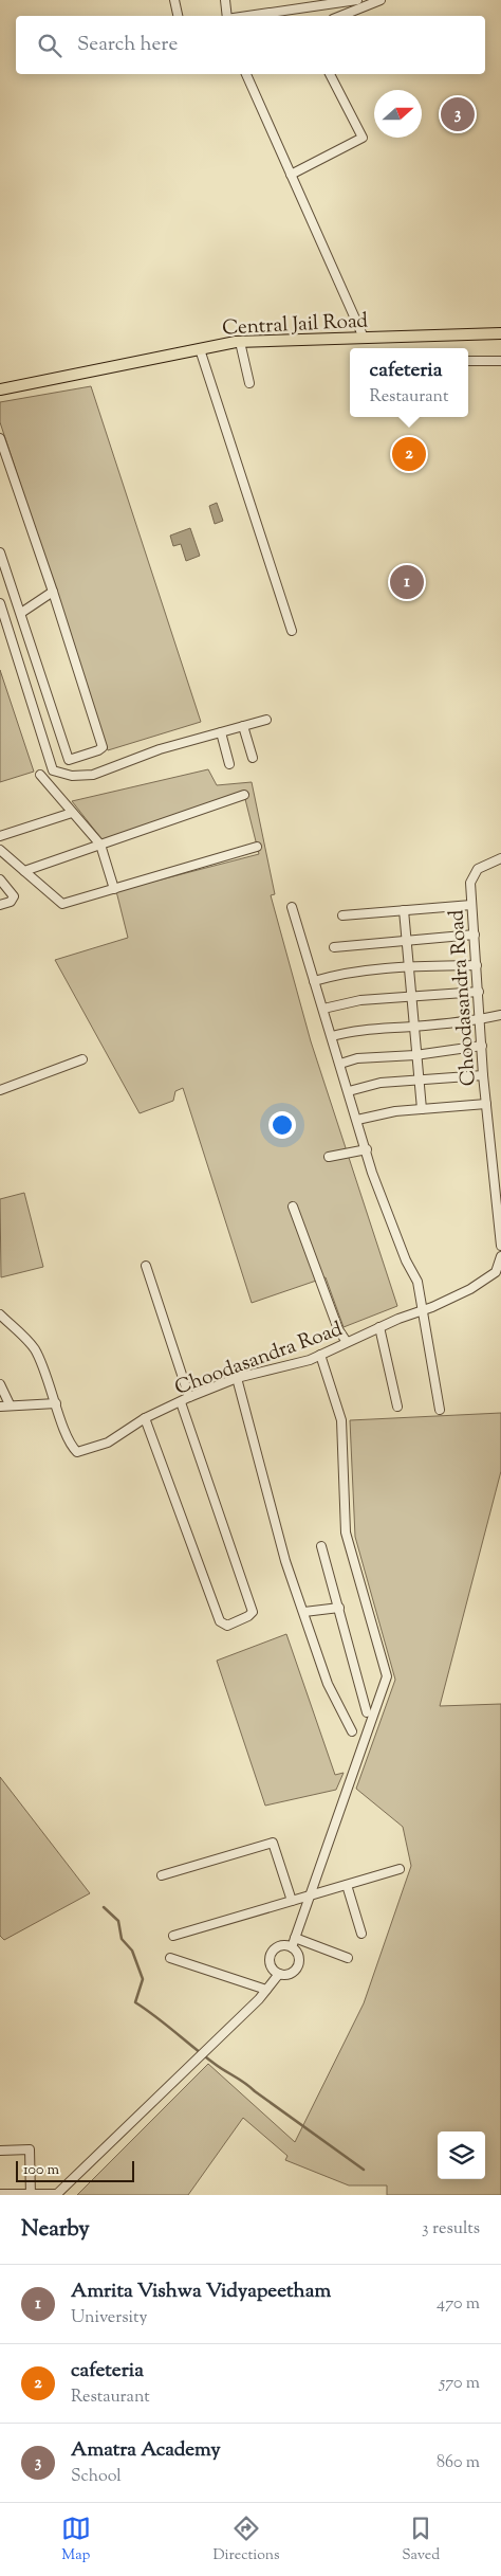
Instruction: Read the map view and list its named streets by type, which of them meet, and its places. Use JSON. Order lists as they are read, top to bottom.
{
  "streets": {
    "main road": ["Central Jail Road"],
    "street": ["Choodasandra Road"]
  },
  "scale_bar": "100 m",
  "north": "right",
  "page": {
    "search": "Search here",
    "pins": ["3", "2", "1"],
    "popup": ["cafeteria", "Restaurant"],
    "scale": "100 m",
    "heading": ["Nearby", "3 results"],
    "list": [
      {
        "mark": "1",
        "name": "Amrita Vishwa Vidyapeetham",
        "note": "University",
        "value": "470 m"
      },
      {
        "mark": "2",
        "name": "cafeteria",
        "note": "Restaurant",
        "value": "570 m"
      },
      {
        "mark": "3",
        "name": "Amatra Academy",
        "note": "School",
        "value": "860 m"
      }
    ],
    "nav": ["Map", "Directions", "Saved"]
  }
}
